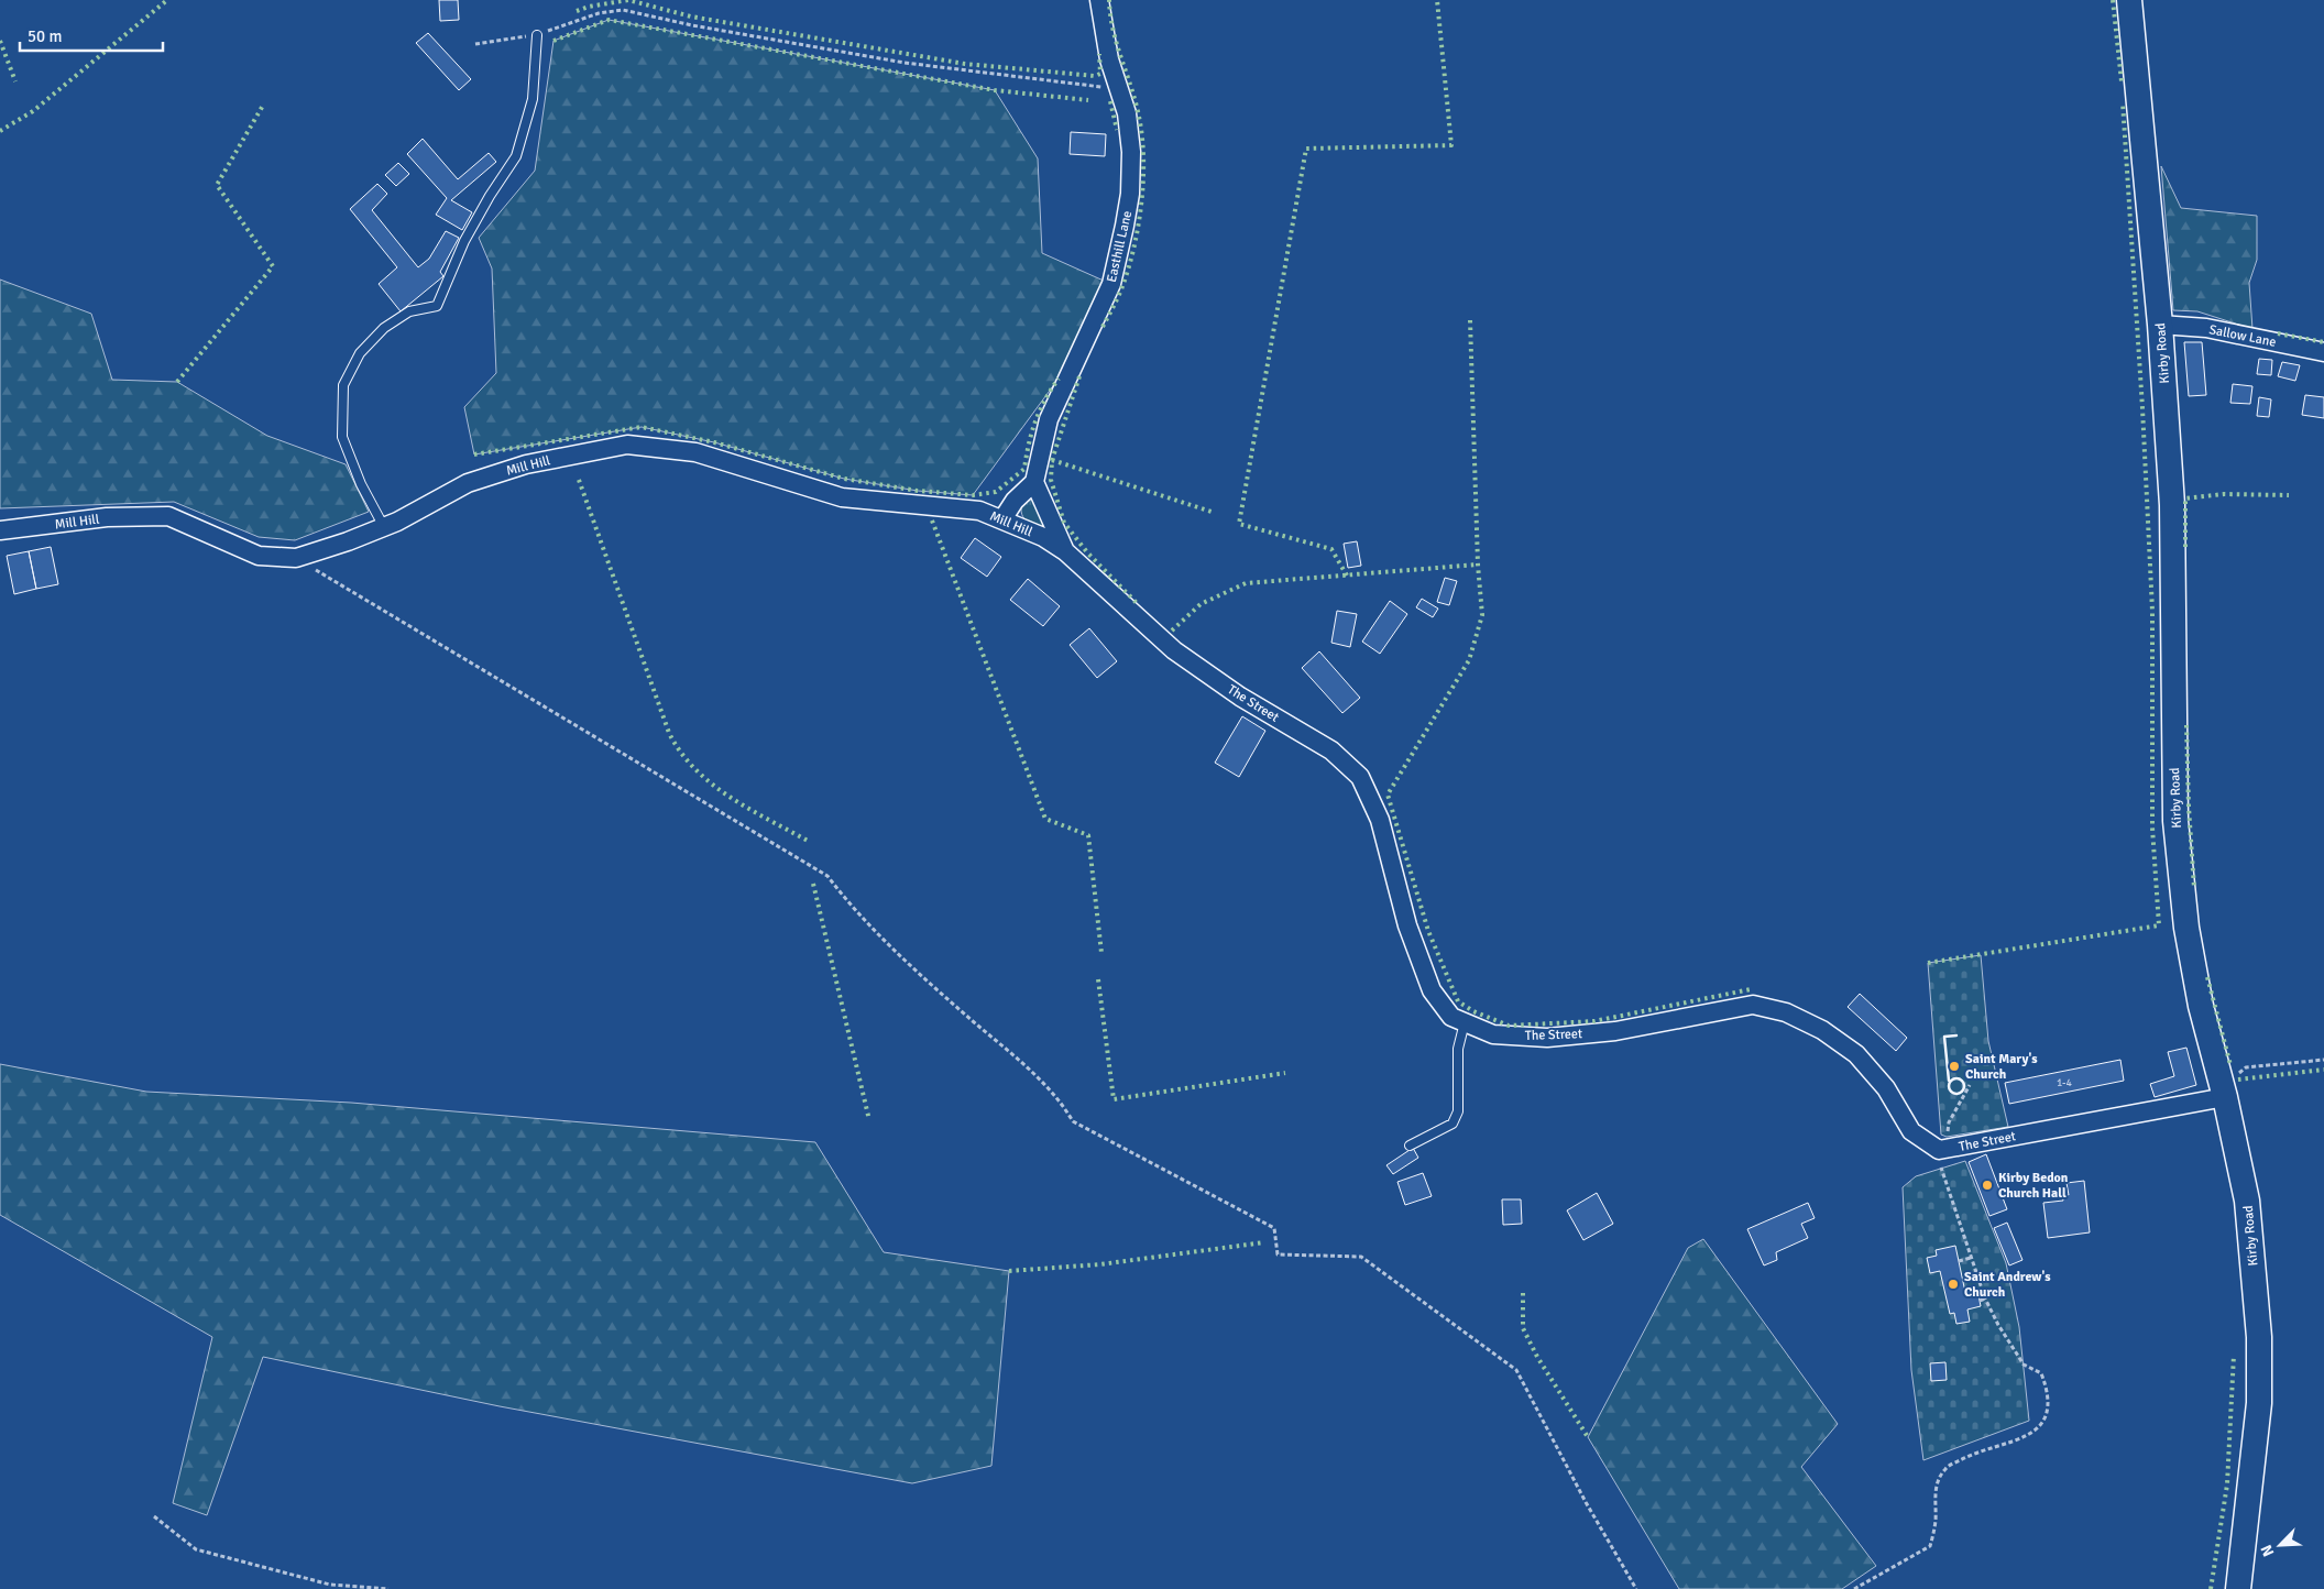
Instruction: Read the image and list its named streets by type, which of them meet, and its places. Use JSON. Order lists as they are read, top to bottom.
{
  "streets": {
    "street": [
      "Easthill Lane",
      "Sallow Lane",
      "Kirby Road",
      "Mill Hill",
      "The Street"
    ]
  },
  "crossings": [
    ["Sallow Lane", "Kirby Road"],
    ["Kirby Road", "The Street"],
    ["Mill Hill", "The Street"]
  ],
  "places": ["Saint Mary's Church", "Kirby Bedon Church Hall", "Saint Andrew's Church"],
  "house_numbers": ["1-4"],
  "scale_bar": "50 m",
  "north": "bottom left"
}
